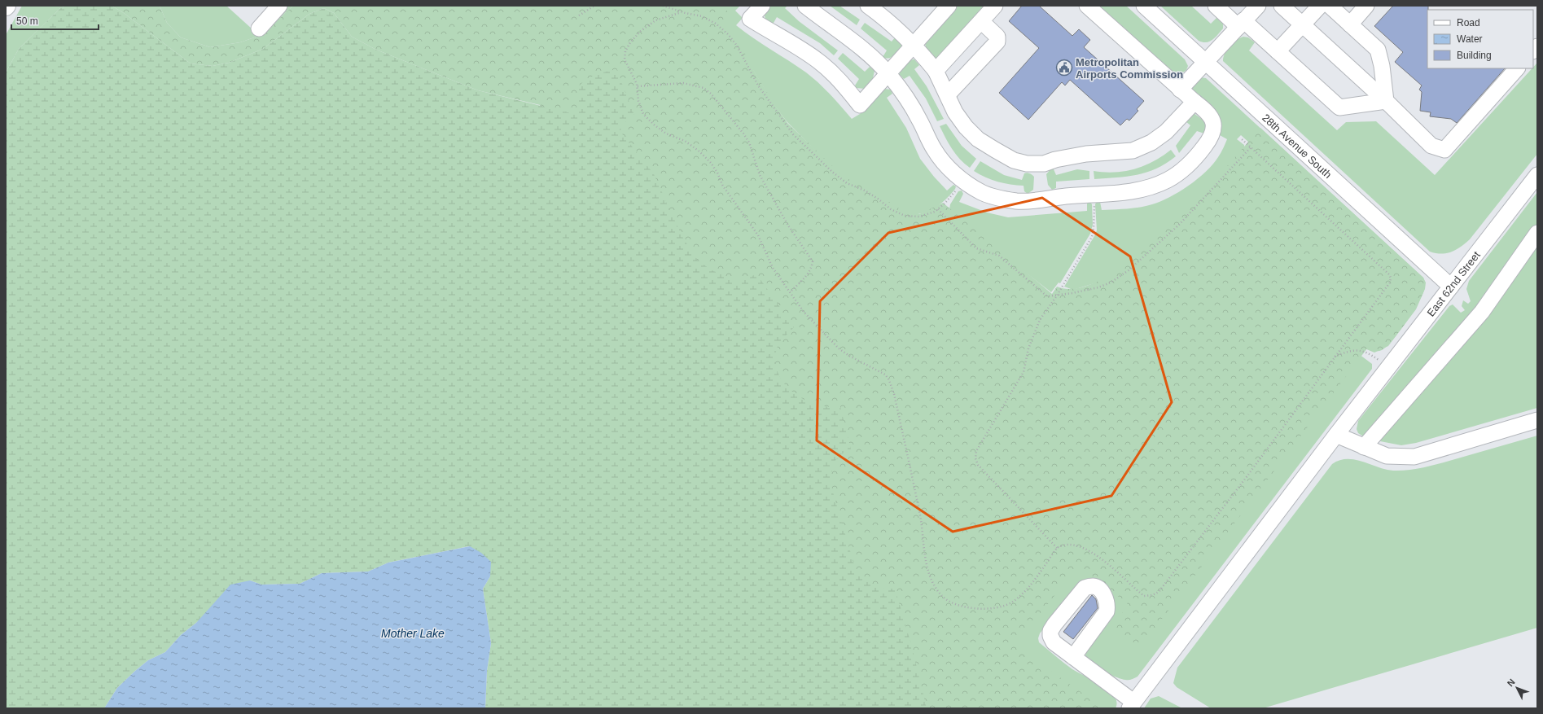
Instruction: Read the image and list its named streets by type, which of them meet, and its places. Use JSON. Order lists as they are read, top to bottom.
{
  "streets": {
    "street": ["28th Avenue South", "East 62nd Street"]
  },
  "crossings": [
    ["28th Avenue South", "East 62nd Street"]
  ],
  "water": ["Mother Lake"],
  "places": {
    "public building": ["Metropolitan Airports Commission"]
  },
  "legend": ["Road", "Water", "Building"],
  "scale_bar": "50 m",
  "north": "top left"
}
